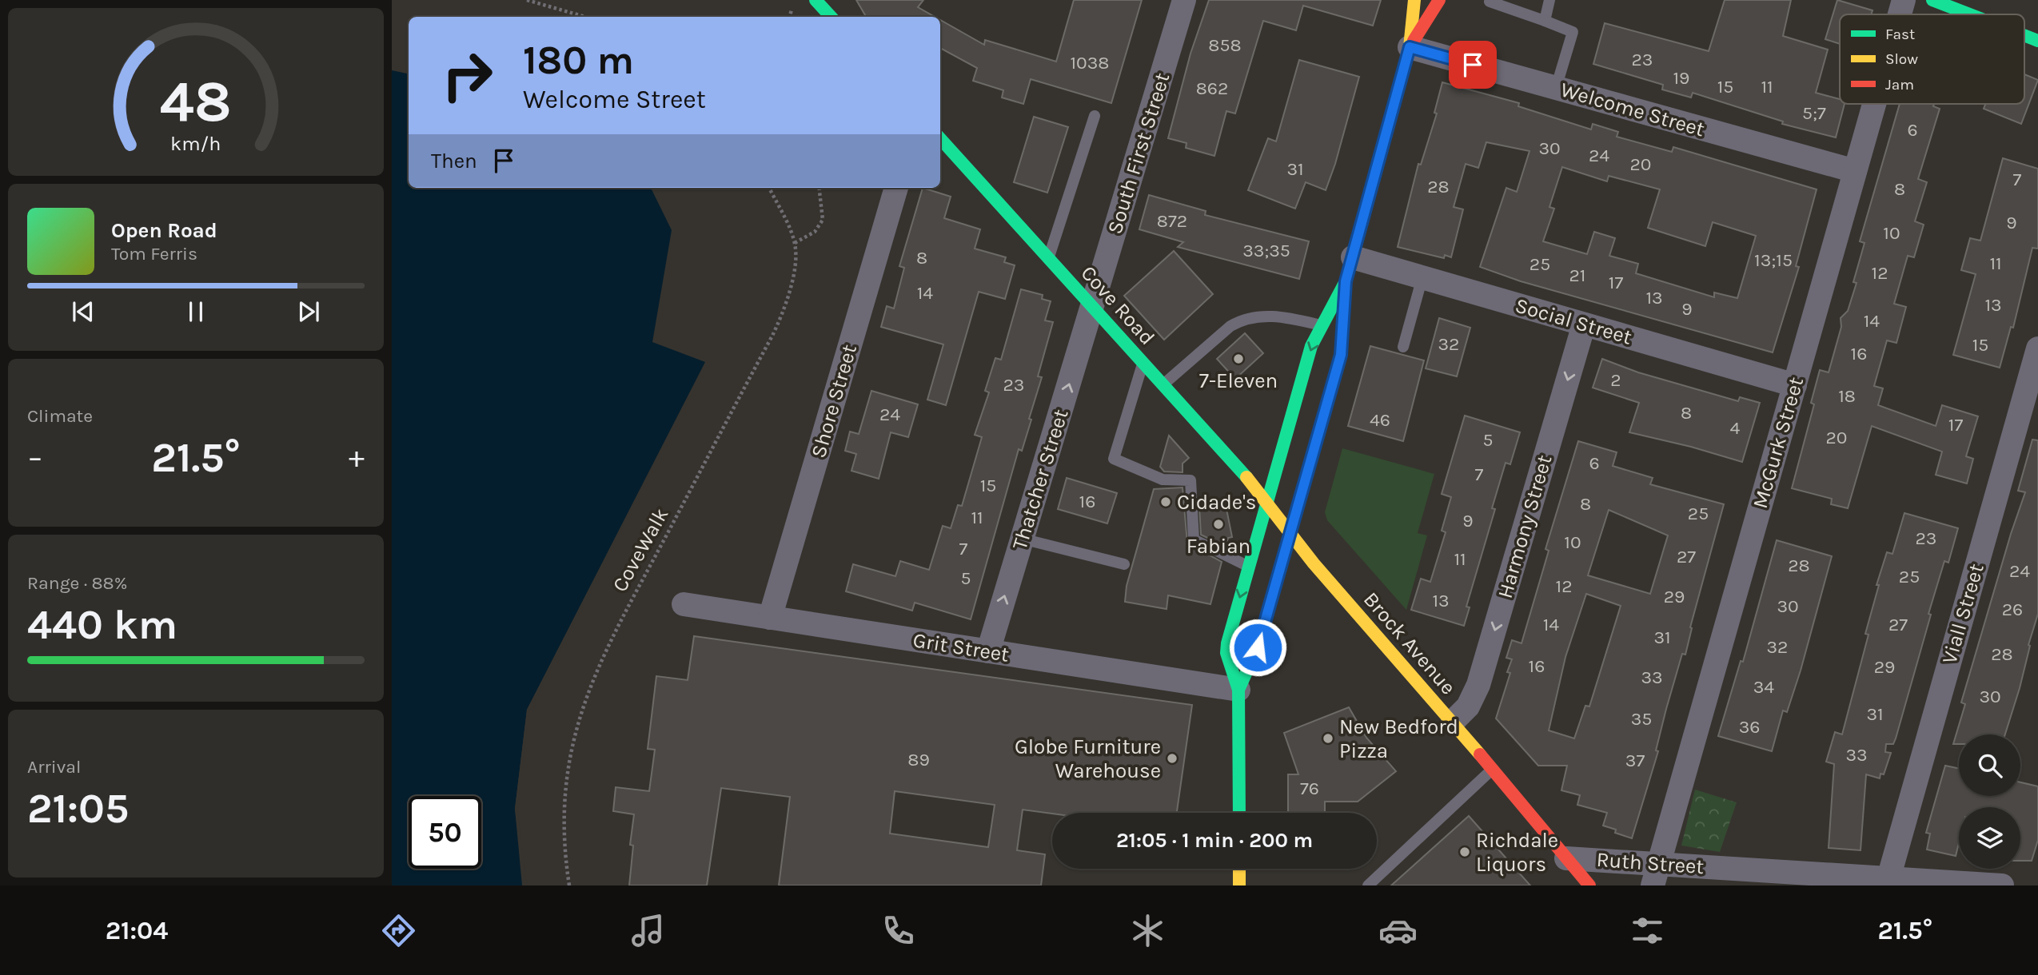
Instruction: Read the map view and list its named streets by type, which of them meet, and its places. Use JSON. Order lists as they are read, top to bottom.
{
  "streets": {
    "main road": ["Cove Road", "Brock Avenue"],
    "street": [
      "Welcome Street",
      "South First Street",
      "Social Street",
      "Shore Street",
      "McGurk Street",
      "Thatcher Street",
      "Harmony Street",
      "Viall Street",
      "Grit Street",
      "Ruth Street"
    ],
    "path": ["CoveWalk"]
  },
  "crossings": [
    ["Welcome Street", "McGurk Street"],
    ["South First Street", "Cove Road"],
    ["South First Street", "Thatcher Street"],
    ["Cove Road", "Thatcher Street"],
    ["Cove Road", "Brock Avenue"],
    ["Social Street", "McGurk Street"],
    ["Social Street", "Harmony Street"],
    ["Shore Street", "Grit Street"],
    ["McGurk Street", "Ruth Street"],
    ["Thatcher Street", "Grit Street"],
    ["Harmony Street", "Brock Avenue"],
    ["Viall Street", "Ruth Street"],
    ["Brock Avenue", "Ruth Street"]
  ],
  "one_way": ["Thatcher Street", "Harmony Street"],
  "places": [
    "7-Eleven",
    "Cidade's",
    "Fabian",
    "New Bedford Pizza",
    "Globe Furniture Warehouse",
    "Richdale Liquors"
  ],
  "house_numbers": [
    "858",
    "23",
    "1038",
    "19",
    "15",
    "11",
    "862",
    "5;7",
    "6",
    "30",
    "24",
    "20",
    "31",
    "7",
    "28",
    "8",
    "872",
    "9",
    "10",
    "33;35",
    "8",
    "13;15",
    "11",
    "25",
    "12",
    "21",
    "17",
    "14",
    "13",
    "13",
    "9",
    "14",
    "32",
    "15",
    "16",
    "2",
    "23",
    "18",
    "8",
    "24",
    "46",
    "17",
    "4",
    "20",
    "5",
    "6",
    "7",
    "15",
    "16",
    "8",
    "25",
    "11",
    "9",
    "23",
    "10",
    "7",
    "27",
    "11",
    "28",
    "24",
    "25",
    "5",
    "12",
    "29",
    "13",
    "30",
    "26",
    "14",
    "27",
    "31",
    "32",
    "28",
    "16",
    "29",
    "33",
    "34",
    "30",
    "31",
    "35",
    "36",
    "33",
    "89",
    "37",
    "76"
  ],
  "legend": ["Fast", "Slow", "Jam"],
  "page": {
    "turn": ["180 m", "Welcome Street"],
    "then": "Then",
    "song": ["Open Road", "Tom Ferris"],
    "tile": [
      "Climate",
      ["Range · 88%", "440 km"],
      ["Arrival", "21:05"]
    ],
    "heat": ["−", "21.5°", "+"],
    "limit": "50",
    "trip": "21:05 · 1 min · 200 m",
    "tabs": ["21:04", "21.5°"],
    "gauge": ["48", "km/h"]
  }
}
